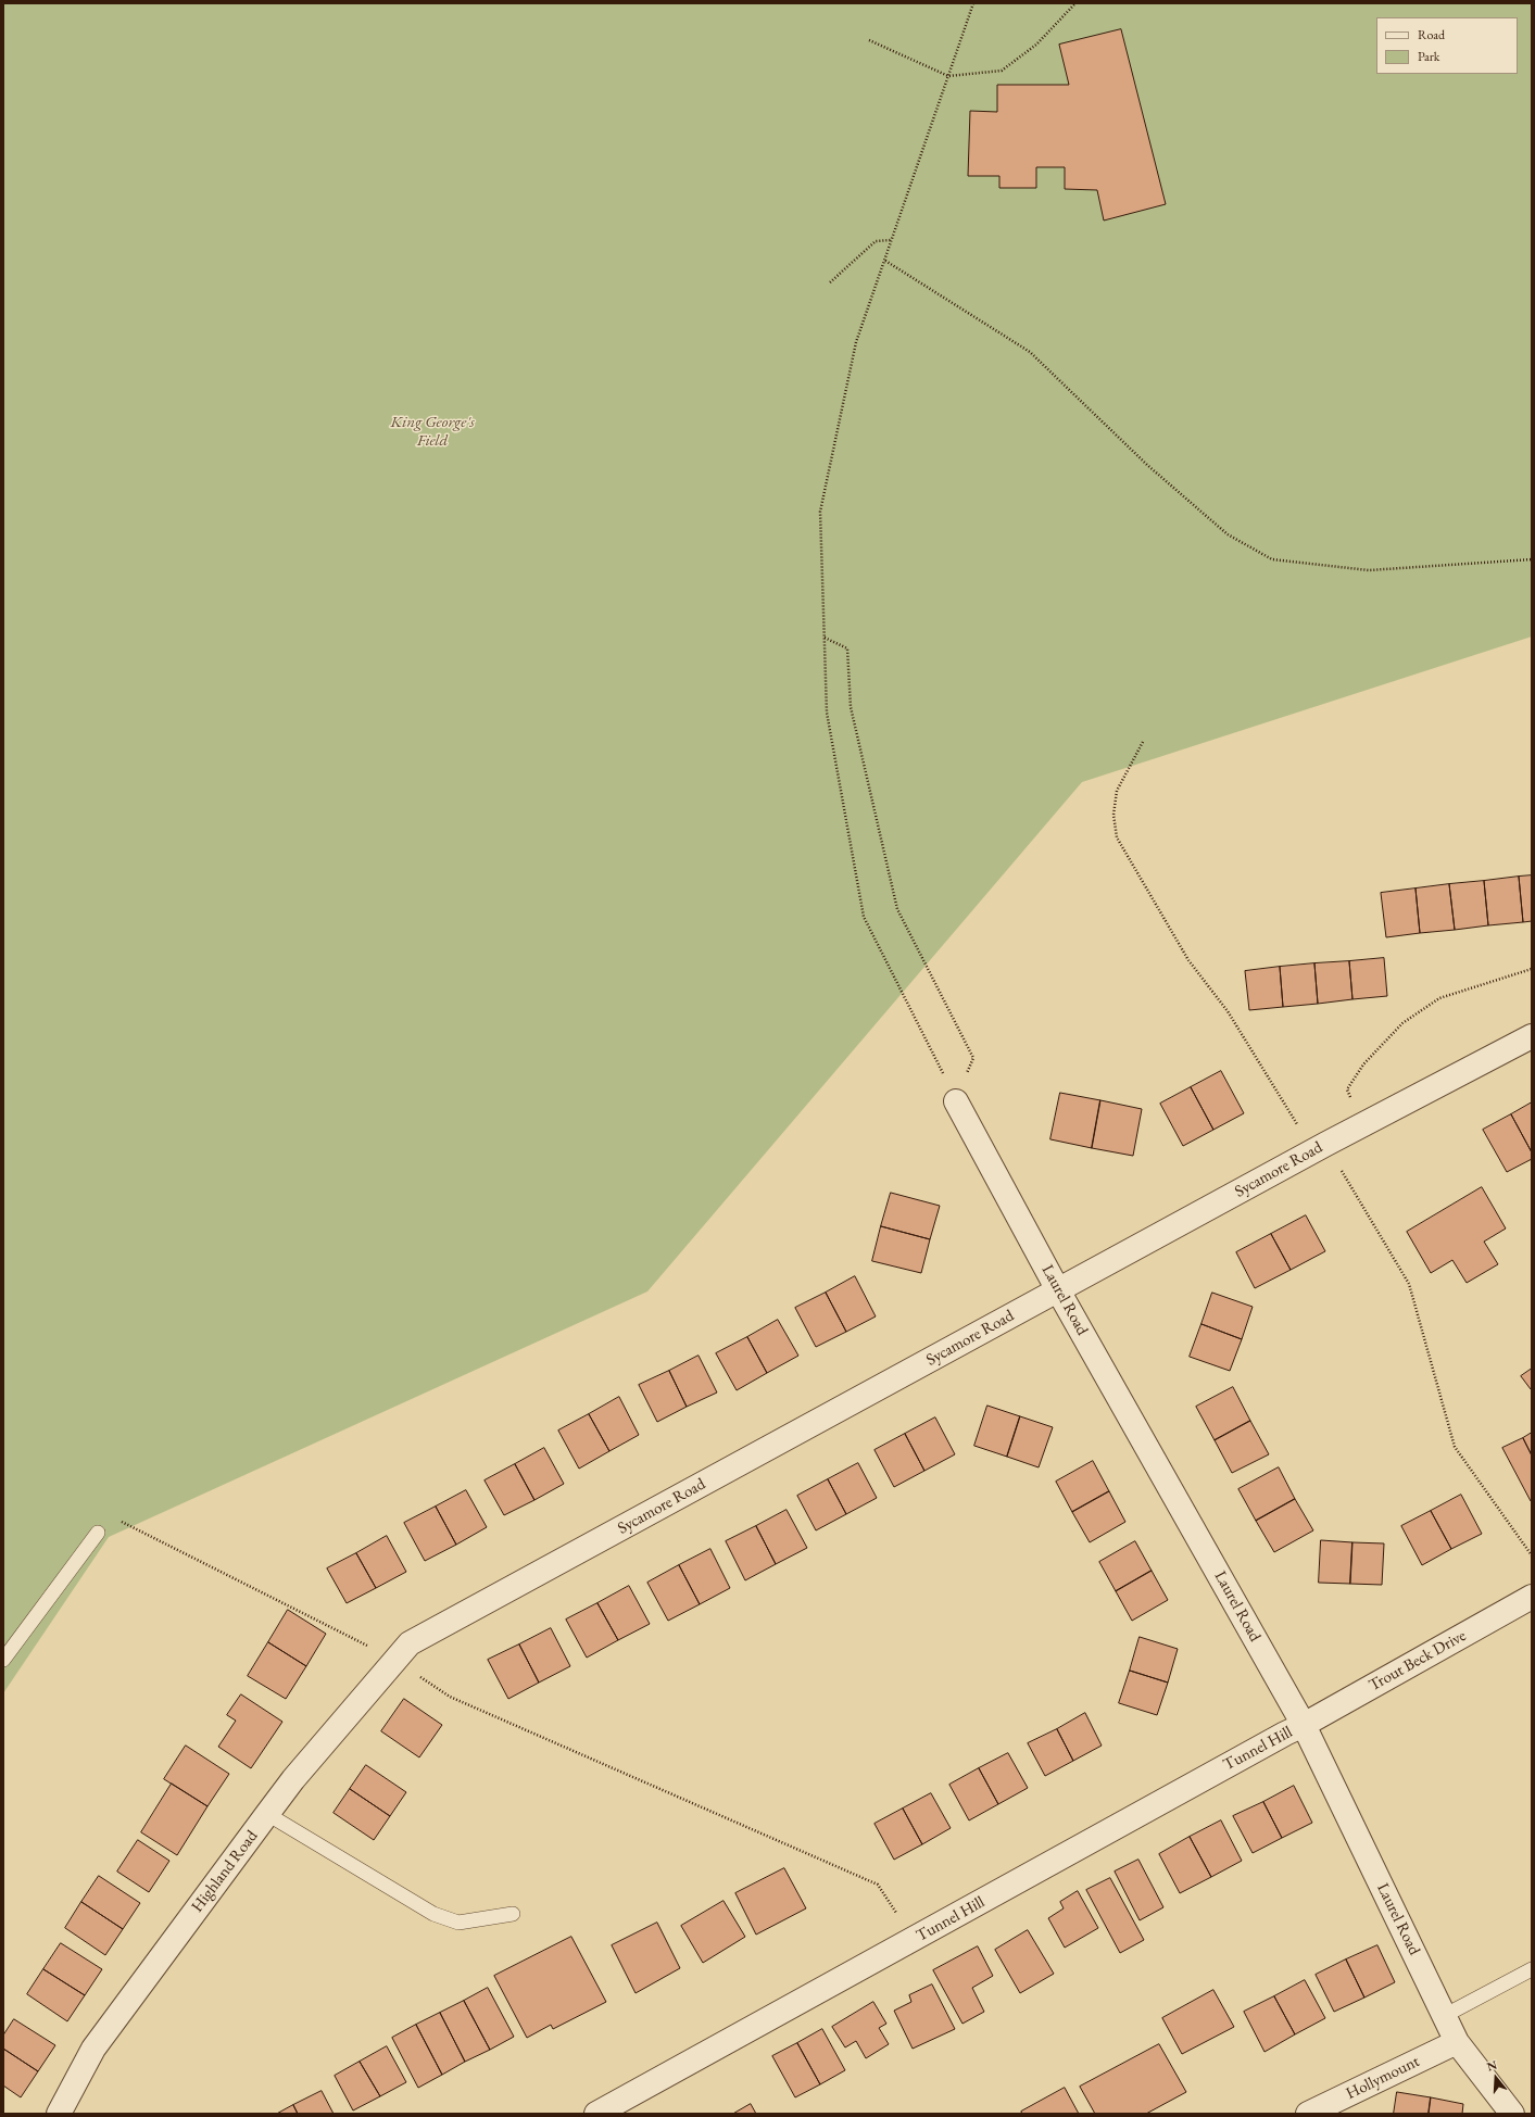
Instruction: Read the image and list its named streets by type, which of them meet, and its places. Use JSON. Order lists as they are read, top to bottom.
{
  "streets": {
    "street": [
      "Sycamore Road",
      "Laurel Road",
      "Trout Beck Drive",
      "Tunnel Hill",
      "Highland Road",
      "Hollymount"
    ]
  },
  "crossings": [
    ["Sycamore Road", "Laurel Road"],
    ["Sycamore Road", "Highland Road"],
    ["Laurel Road", "Trout Beck Drive"],
    ["Laurel Road", "Tunnel Hill"],
    ["Laurel Road", "Hollymount"],
    ["Trout Beck Drive", "Tunnel Hill"]
  ],
  "parks": ["King George's Field"],
  "legend": ["Road", "Park"],
  "north": "top"
}
